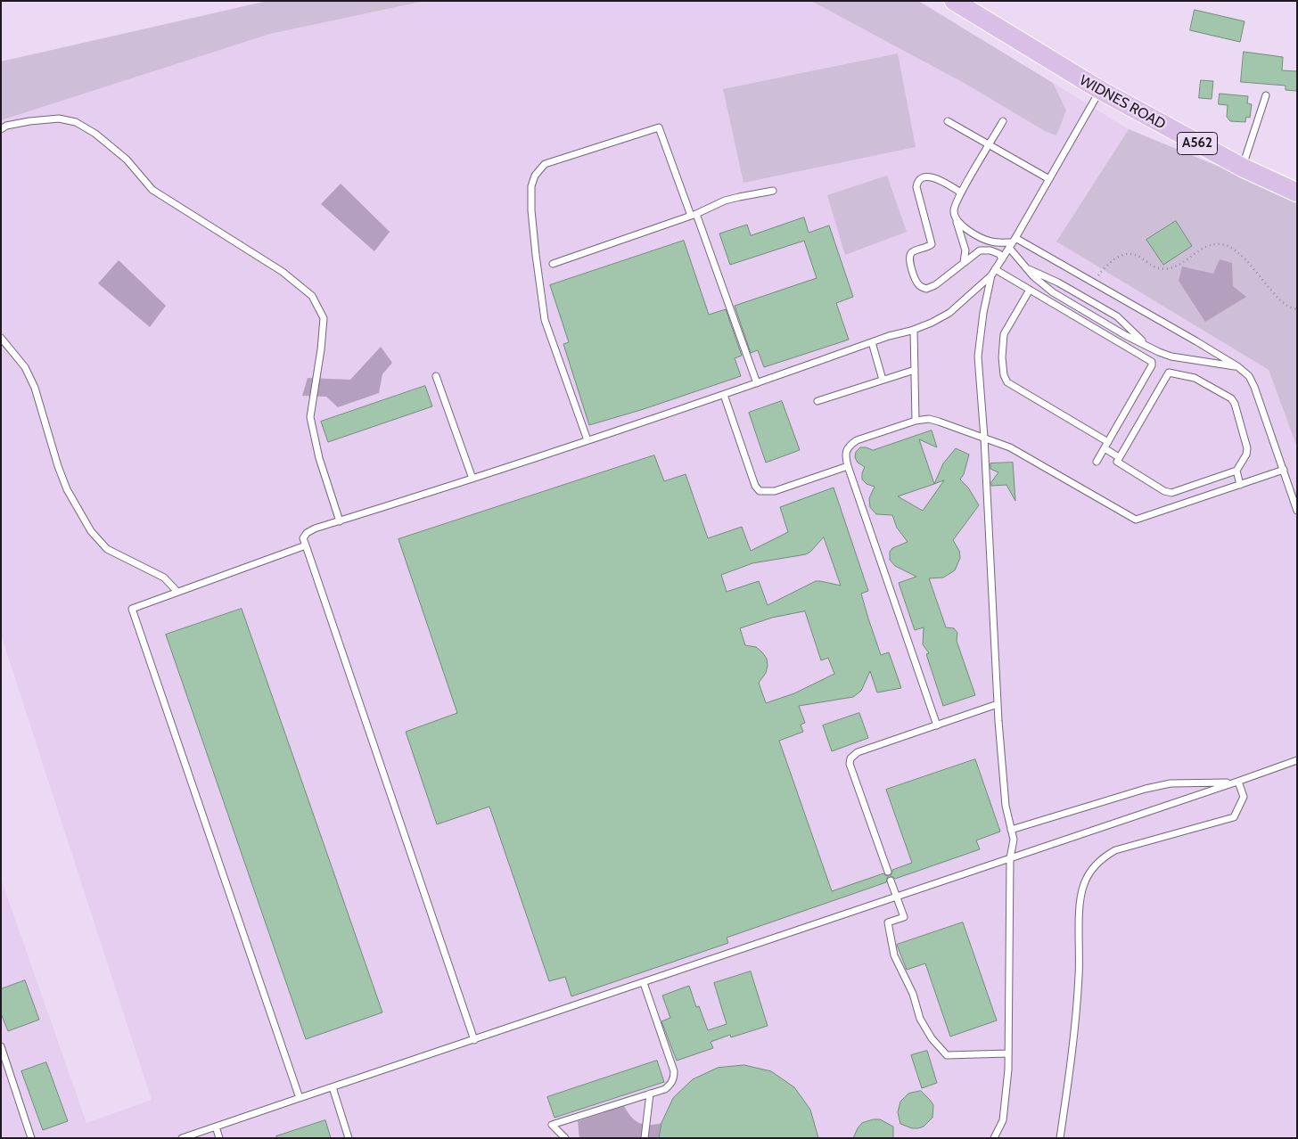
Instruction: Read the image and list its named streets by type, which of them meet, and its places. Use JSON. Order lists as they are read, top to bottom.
{
  "streets": {
    "main road": ["WIDNES ROAD", "A562"]
  }
}
